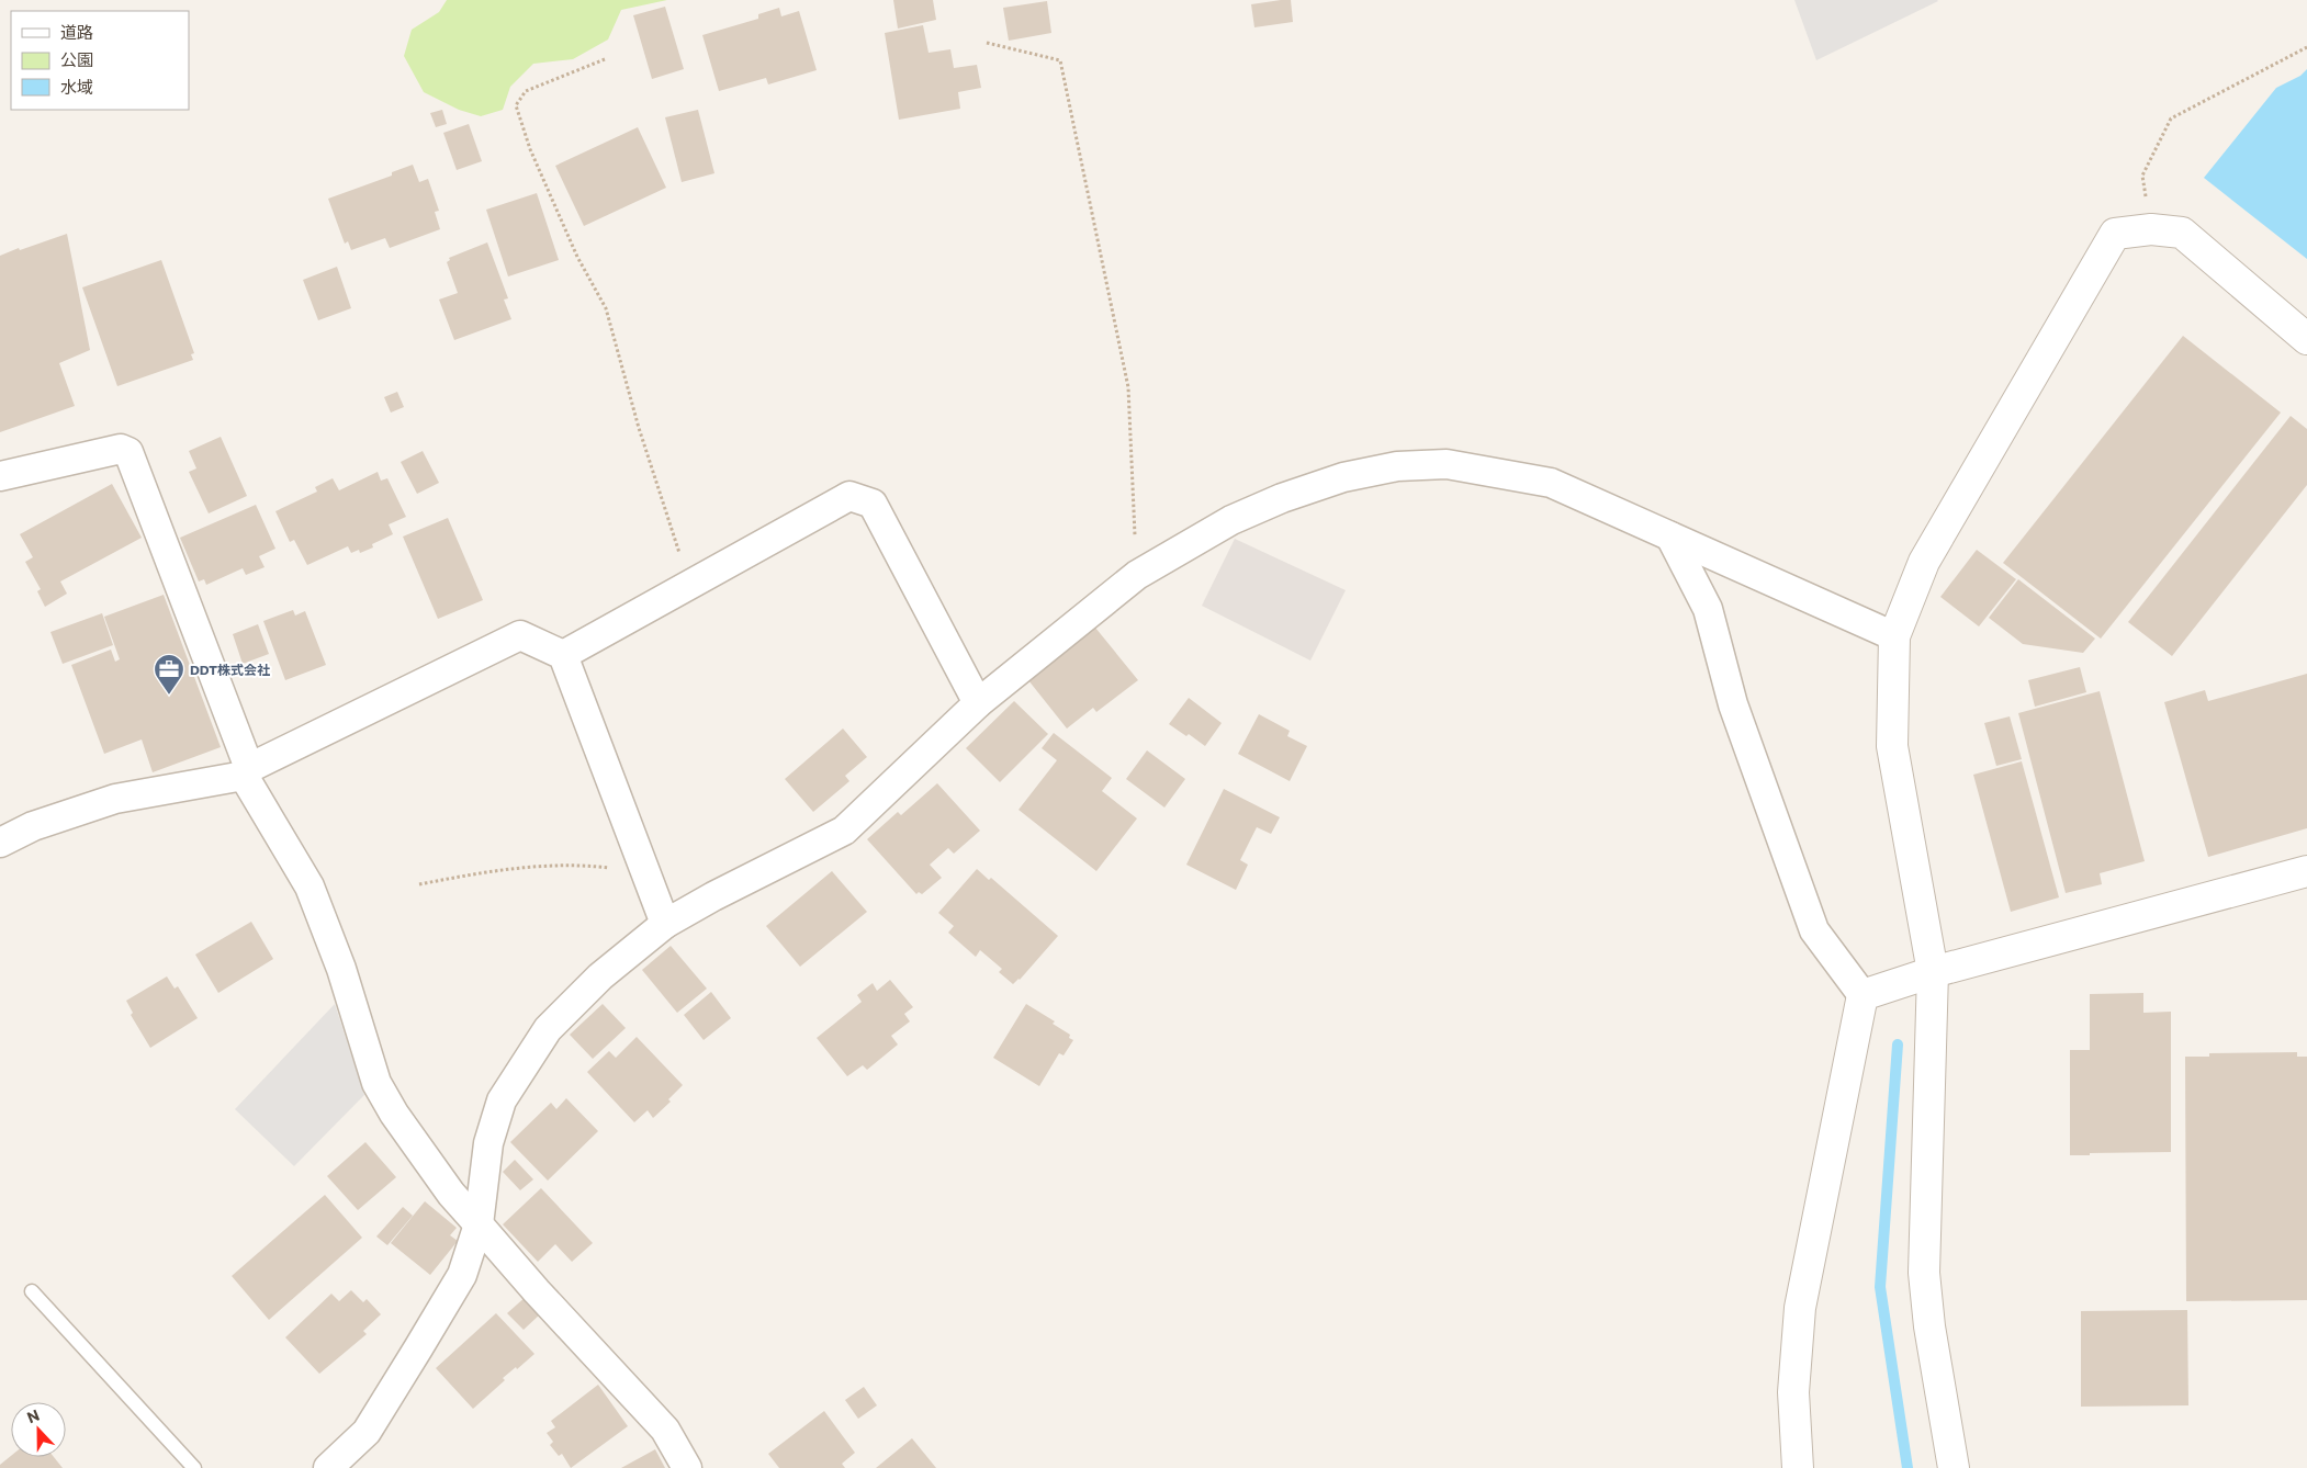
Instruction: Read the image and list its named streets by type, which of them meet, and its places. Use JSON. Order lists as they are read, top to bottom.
{
  "places": {
    "office": ["DDT株式会社"]
  },
  "legend": ["道路", "公園", "水域"],
  "north": "top"
}
